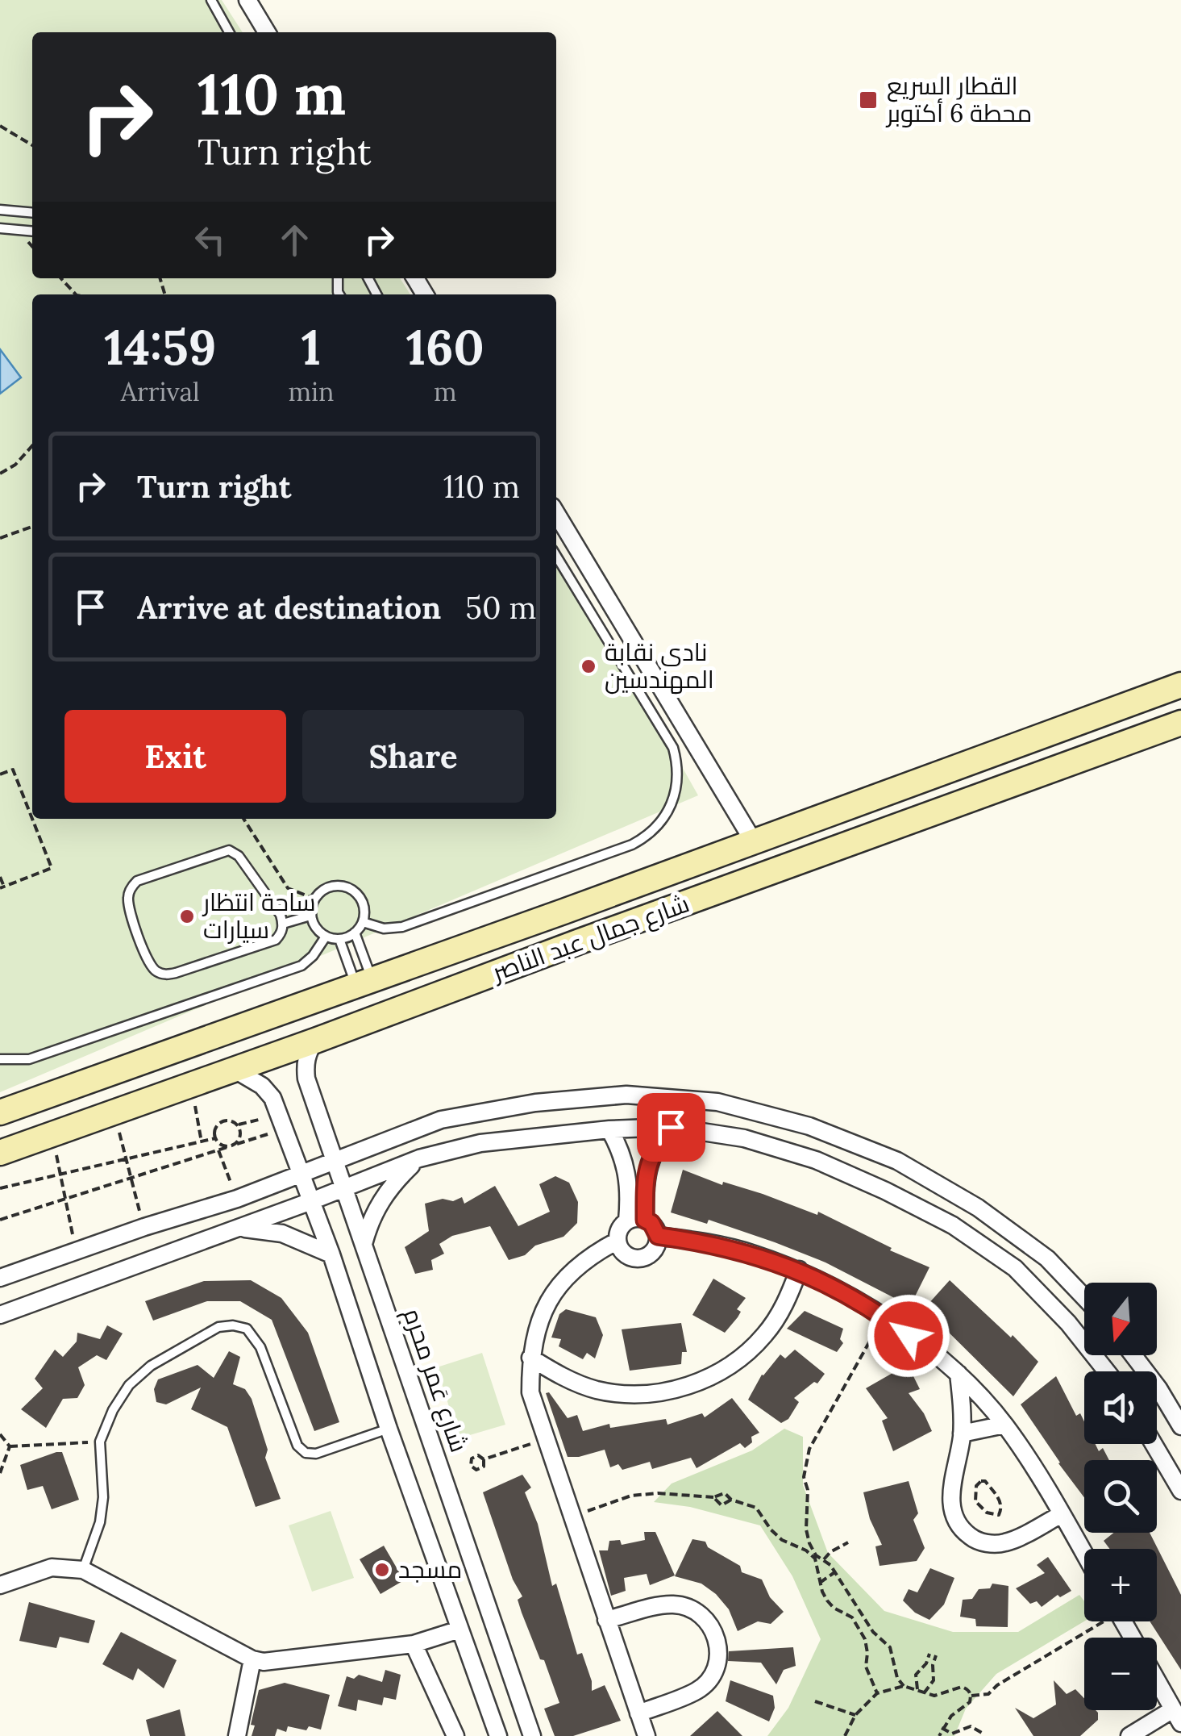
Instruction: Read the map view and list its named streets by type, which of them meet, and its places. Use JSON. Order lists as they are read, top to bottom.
{
  "streets": {
    "main road": ["شارع جمال عبد الناصر"],
    "street": ["شارع عَمر محرم"]
  },
  "crossings": [
    ["شارع جمال عبد الناصر", "شارع عَمر محرم"]
  ],
  "places": {
    "transit": ["القطار السريع محطة 6 أكتوبر"],
    "other": ["نادى نقابة المهندسين", "ساحة انتظار سيارات", "مسجد"]
  },
  "north": "bottom",
  "page": {
    "turn": ["110 m", "Turn right"],
    "eta": [
      "14:59",
      "Arrival",
      "1",
      "min",
      "160",
      "m"
    ],
    "list": [
      {
        "name": "Turn right",
        "value": "110 m"
      },
      {
        "name": "Arrive at destination",
        "value": "50 m"
      }
    ],
    "buttons": ["Exit", "Share"],
    "map_buttons": ["+", "−"]
  }
}
